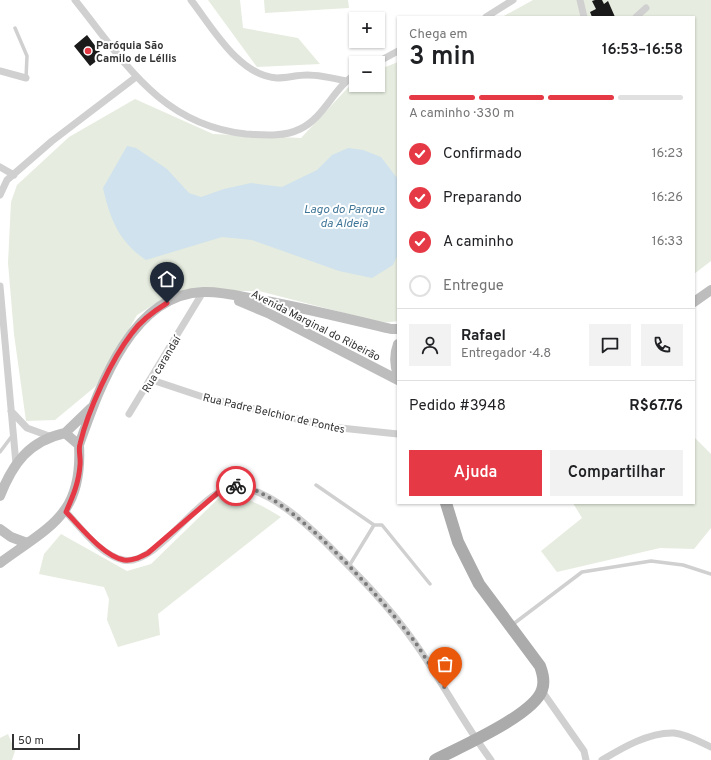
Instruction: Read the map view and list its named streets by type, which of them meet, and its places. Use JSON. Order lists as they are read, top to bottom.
{
  "streets": {
    "main road": ["Avenida Marginal do Ribeirão"],
    "street": ["Rua carandaí", "Rua Padre Belchior de Pontes"]
  },
  "crossings": [
    ["Avenida Marginal do Ribeirão", "Rua carandaí"],
    ["Rua carandaí", "Rua Padre Belchior de Pontes"]
  ],
  "water": ["Lago do Parque da Aldeia"],
  "places": ["Paróquia São Camilo de Léllis"],
  "scale_bar": "50 m",
  "page": {
    "map_buttons": ["+", "−"],
    "heading": ["3 min", "Chega em", "16:53–16:58"],
    "panel": [
      "Rafael",
      "Entregador · 4.8",
      "Pedido #3948",
      "R$67.76"
    ],
    "bar": "A caminho · 330 m",
    "list": [
      ["Confirmado", "16:23"],
      ["Preparando", "16:26"],
      ["A caminho", "16:33"],
      "Entregue"
    ],
    "buttons": ["Ajuda", "Compartilhar"],
    "scale": "50 m"
  }
}
